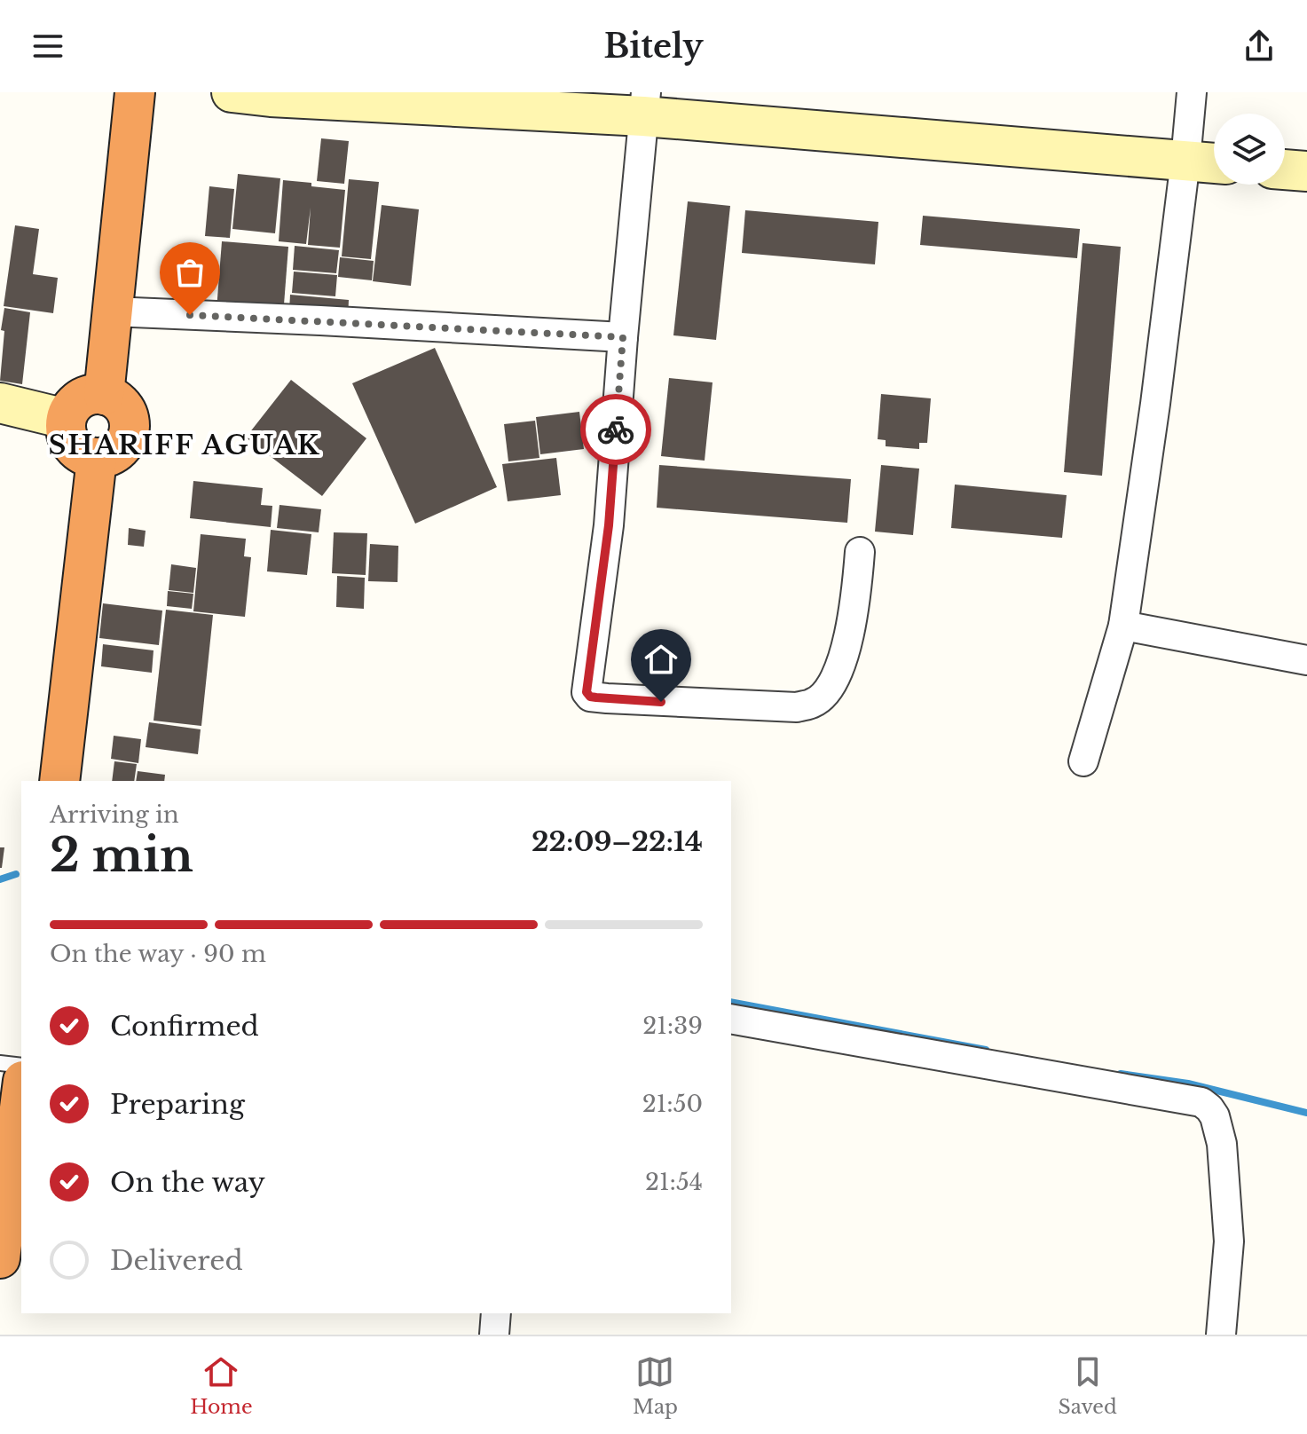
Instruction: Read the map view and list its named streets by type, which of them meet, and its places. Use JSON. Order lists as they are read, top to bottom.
{
  "districts": ["SHARIFF AGUAK"],
  "page": {
    "header": "Bitely",
    "heading": ["2 min", "Arriving in", "22:09–22:14"],
    "bar": "On the way · 90 m",
    "list": [
      ["Confirmed", "21:39"],
      ["Preparing", "21:50"],
      ["On the way", "21:54"],
      "Delivered"
    ],
    "tabs": ["Home", "Map", "Saved"]
  }
}
